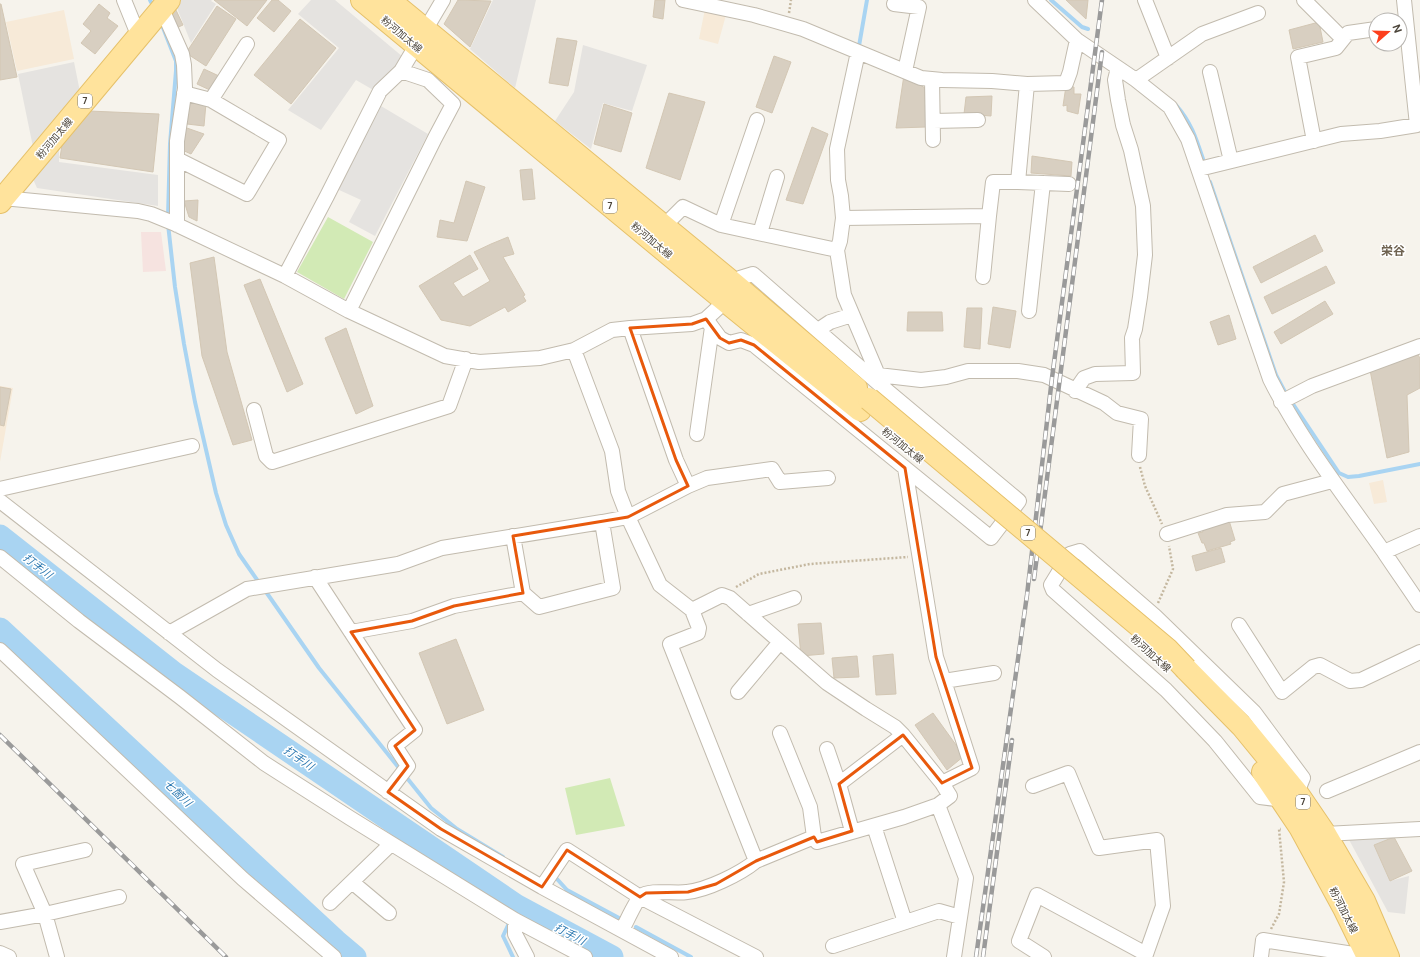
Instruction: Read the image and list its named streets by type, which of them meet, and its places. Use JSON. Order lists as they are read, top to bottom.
{
  "streets": {
    "main road": ["粉河加太線", "7"]
  },
  "districts": ["栄谷"],
  "water": ["打手川", "七箇川"],
  "north": "right"
}
